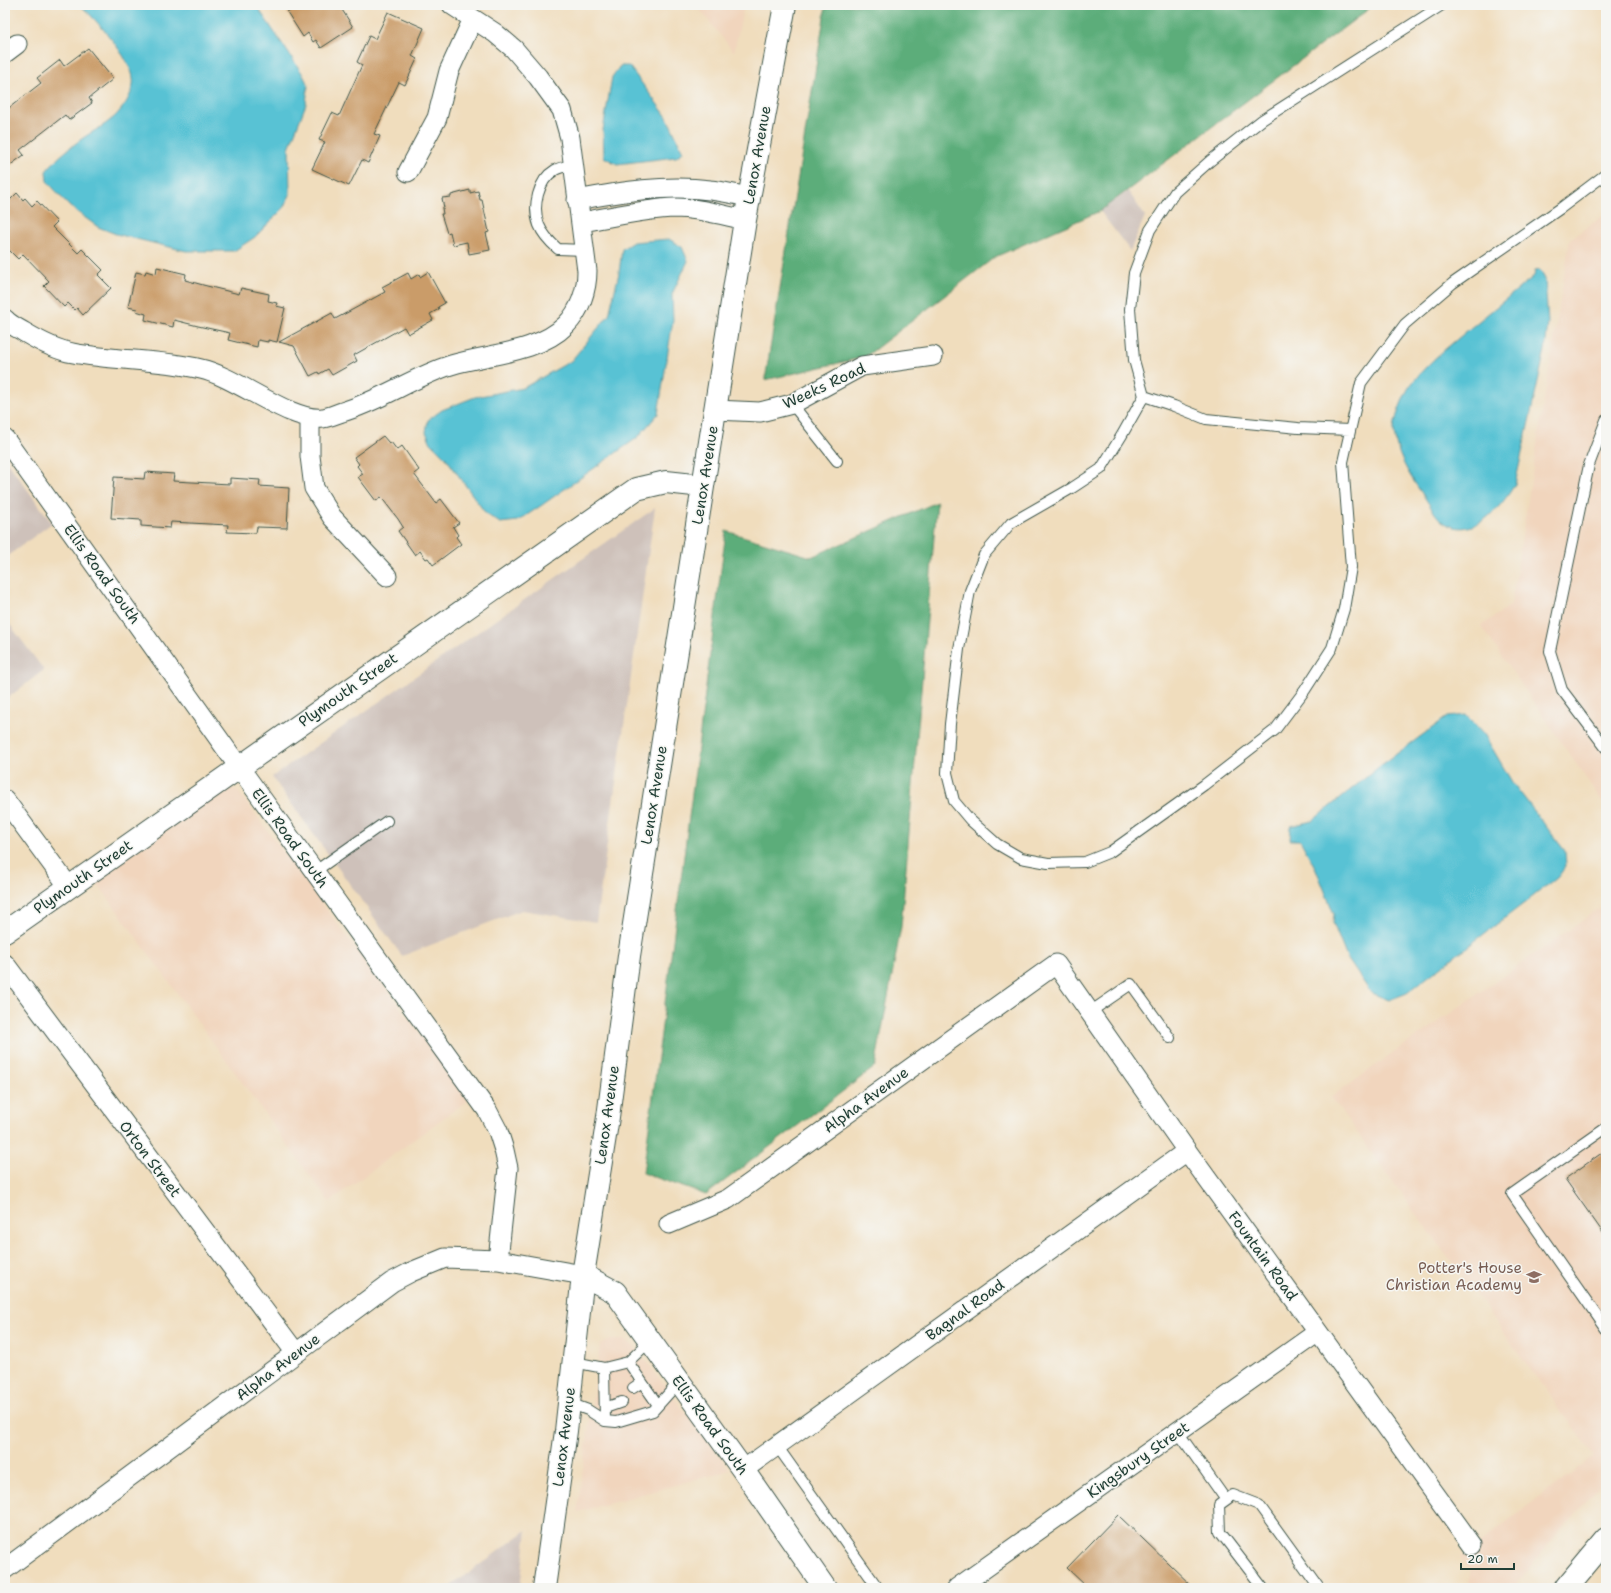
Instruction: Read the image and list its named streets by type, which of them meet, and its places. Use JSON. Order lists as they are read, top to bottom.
{
  "streets": {
    "main road": ["Lenox Avenue", "Ellis Road South", "Plymouth Street"],
    "street": [
      "Weeks Road",
      "Alpha Avenue",
      "Orton Street",
      "Fountain Road",
      "Bagnal Road",
      "Kingsbury Street"
    ]
  },
  "crossings": [
    ["Lenox Avenue", "Weeks Road"],
    ["Lenox Avenue", "Ellis Road South"],
    ["Lenox Avenue", "Plymouth Street"],
    ["Lenox Avenue", "Alpha Avenue"],
    ["Ellis Road South", "Plymouth Street"],
    ["Ellis Road South", "Alpha Avenue"],
    ["Ellis Road South", "Bagnal Road"],
    ["Alpha Avenue", "Orton Street"],
    ["Alpha Avenue", "Fountain Road"],
    ["Fountain Road", "Bagnal Road"],
    ["Fountain Road", "Kingsbury Street"]
  ],
  "places": {
    "school or university": ["Potter's House Christian Academy"]
  },
  "scale_bar": "20 m"
}
